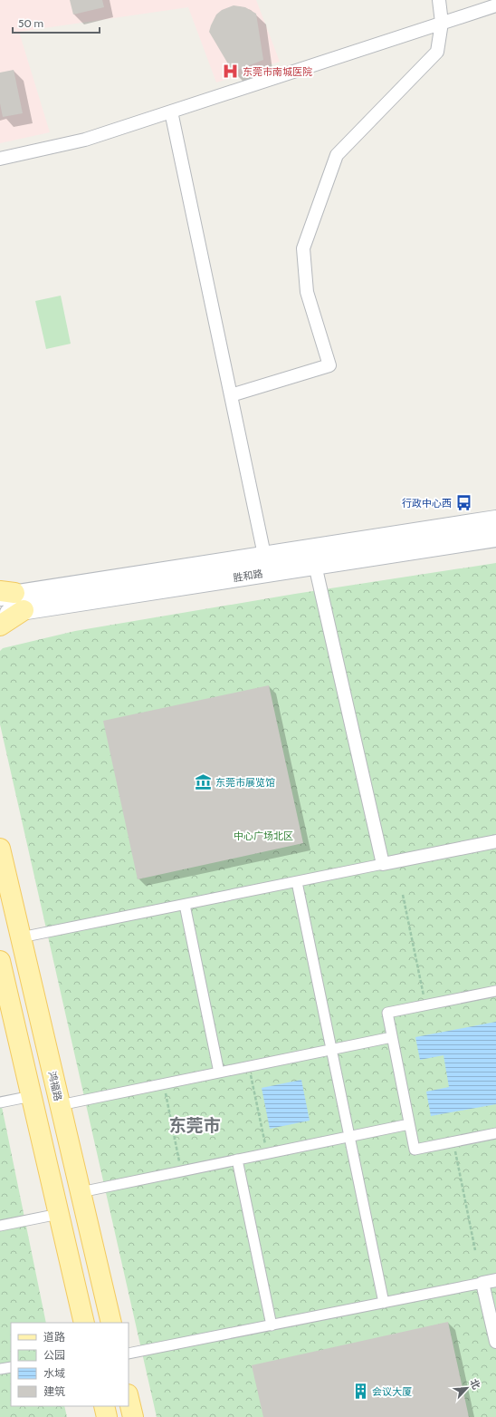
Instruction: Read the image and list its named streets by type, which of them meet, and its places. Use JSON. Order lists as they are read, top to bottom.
{
  "streets": {
    "main road": ["胜和路", "鸿福路"]
  },
  "districts": ["东莞市"],
  "parks": ["中心广场北区"],
  "places": {
    "hospital": ["东莞市南城医院"],
    "bus stop": ["行政中心西"],
    "museum": ["东莞市展览馆"],
    "building": ["会议大厦"]
  },
  "legend": [
    "道路",
    "公园",
    "水域",
    "建筑"
  ],
  "scale_bar": "50 m",
  "north": "top right"
}
